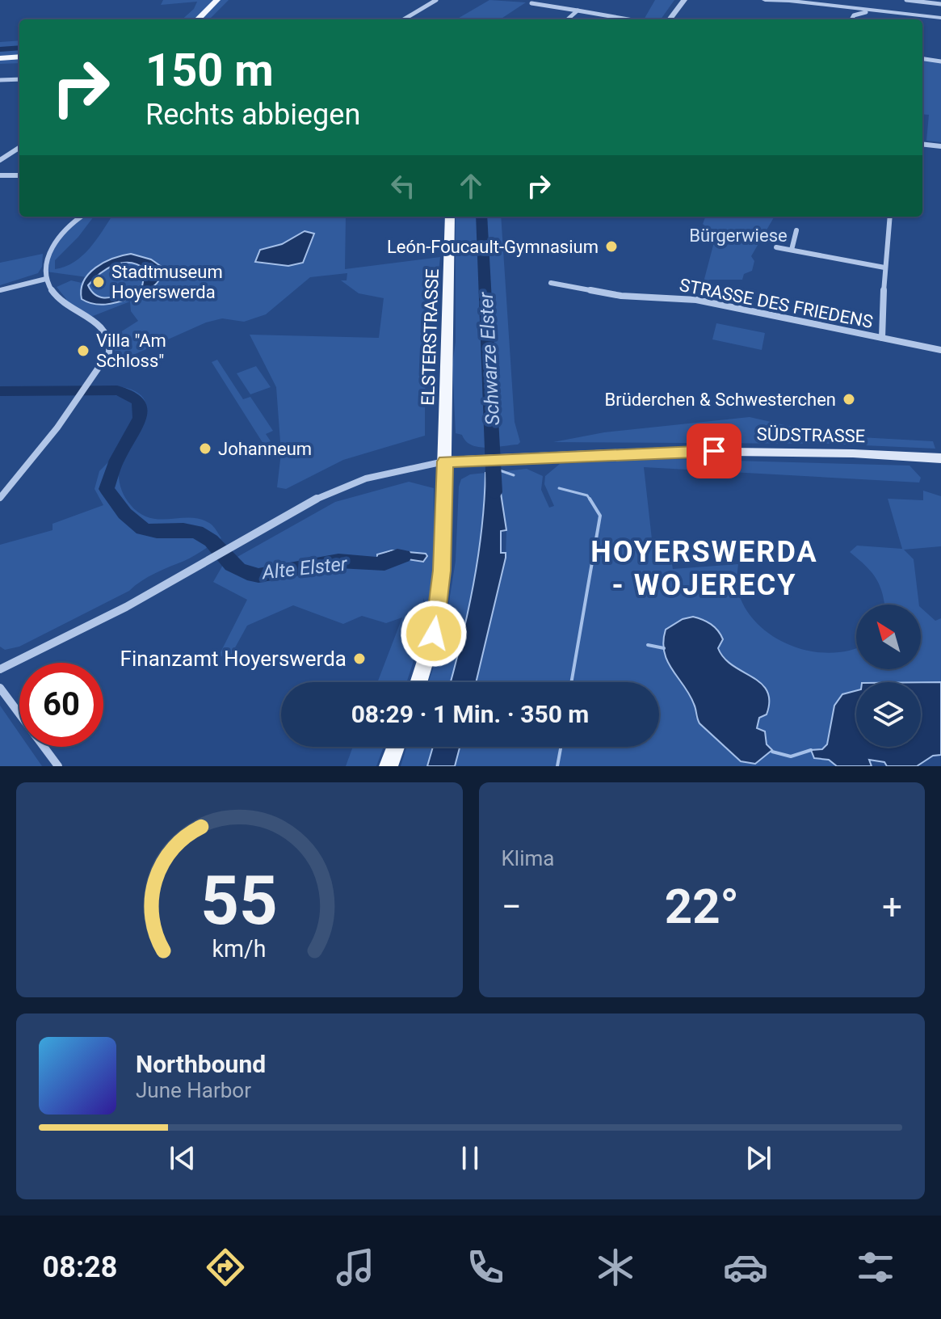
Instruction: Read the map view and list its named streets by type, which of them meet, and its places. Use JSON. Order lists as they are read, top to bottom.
{
  "streets": {
    "main road": ["ELSTERSTRASSE", "SÜDSTRASSE"],
    "street": ["STRASSE DES FRIEDENS"]
  },
  "crossings": [
    ["ELSTERSTRASSE", "SÜDSTRASSE"]
  ],
  "districts": ["HOYERSWERDA - WOJERECY"],
  "water": ["Schwarze Elster", "Alte Elster"],
  "parks": ["Bürgerwiese"],
  "places": [
    "León-Foucault-Gymnasium",
    "Stadtmuseum Hoyerswerda",
    "Villa \"Am Schloss\"",
    "Brüderchen & Schwesterchen",
    "Johanneum",
    "Finanzamt Hoyerswerda"
  ],
  "north": "top left",
  "page": {
    "turn": ["150 m", "Rechts abbiegen"],
    "limit": "60",
    "trip": "08:29 · 1 Min. · 350 m",
    "tile": "Klima",
    "heat": ["−", "22°", "+"],
    "song": ["Northbound", "June Harbor"],
    "tabs": "08:28",
    "gauge": ["55", "km/h"]
  }
}
